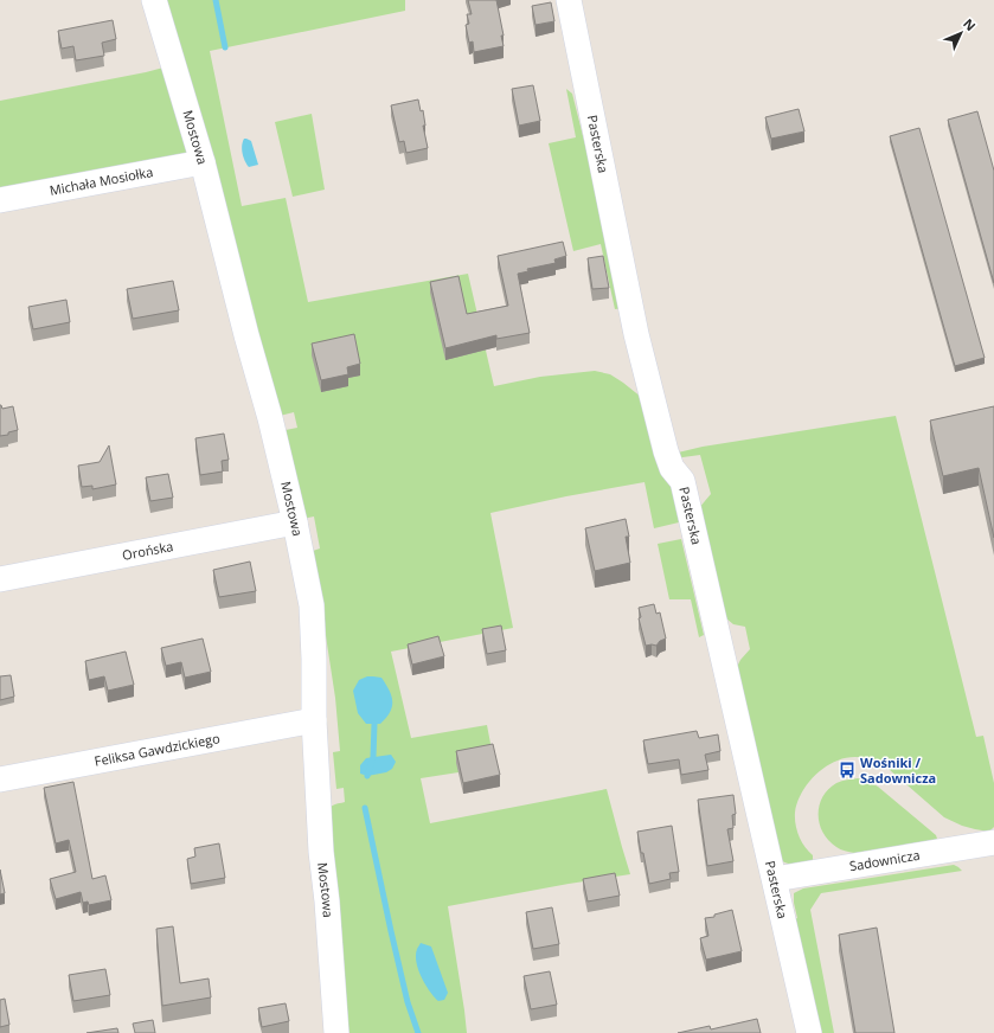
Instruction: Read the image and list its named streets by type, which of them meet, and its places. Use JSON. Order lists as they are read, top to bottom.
{
  "streets": {
    "street": [
      "Mostowa",
      "Pasterska",
      "Michała Mosiołka",
      "Orońska",
      "Feliksa Gawdzickiego",
      "Sadownicza"
    ]
  },
  "crossings": [
    ["Mostowa", "Michała Mosiołka"],
    ["Mostowa", "Orońska"],
    ["Mostowa", "Feliksa Gawdzickiego"],
    ["Pasterska", "Sadownicza"]
  ],
  "places": {
    "bus stop": ["Wośniki / Sadownicza"]
  },
  "north": "top right"
}
